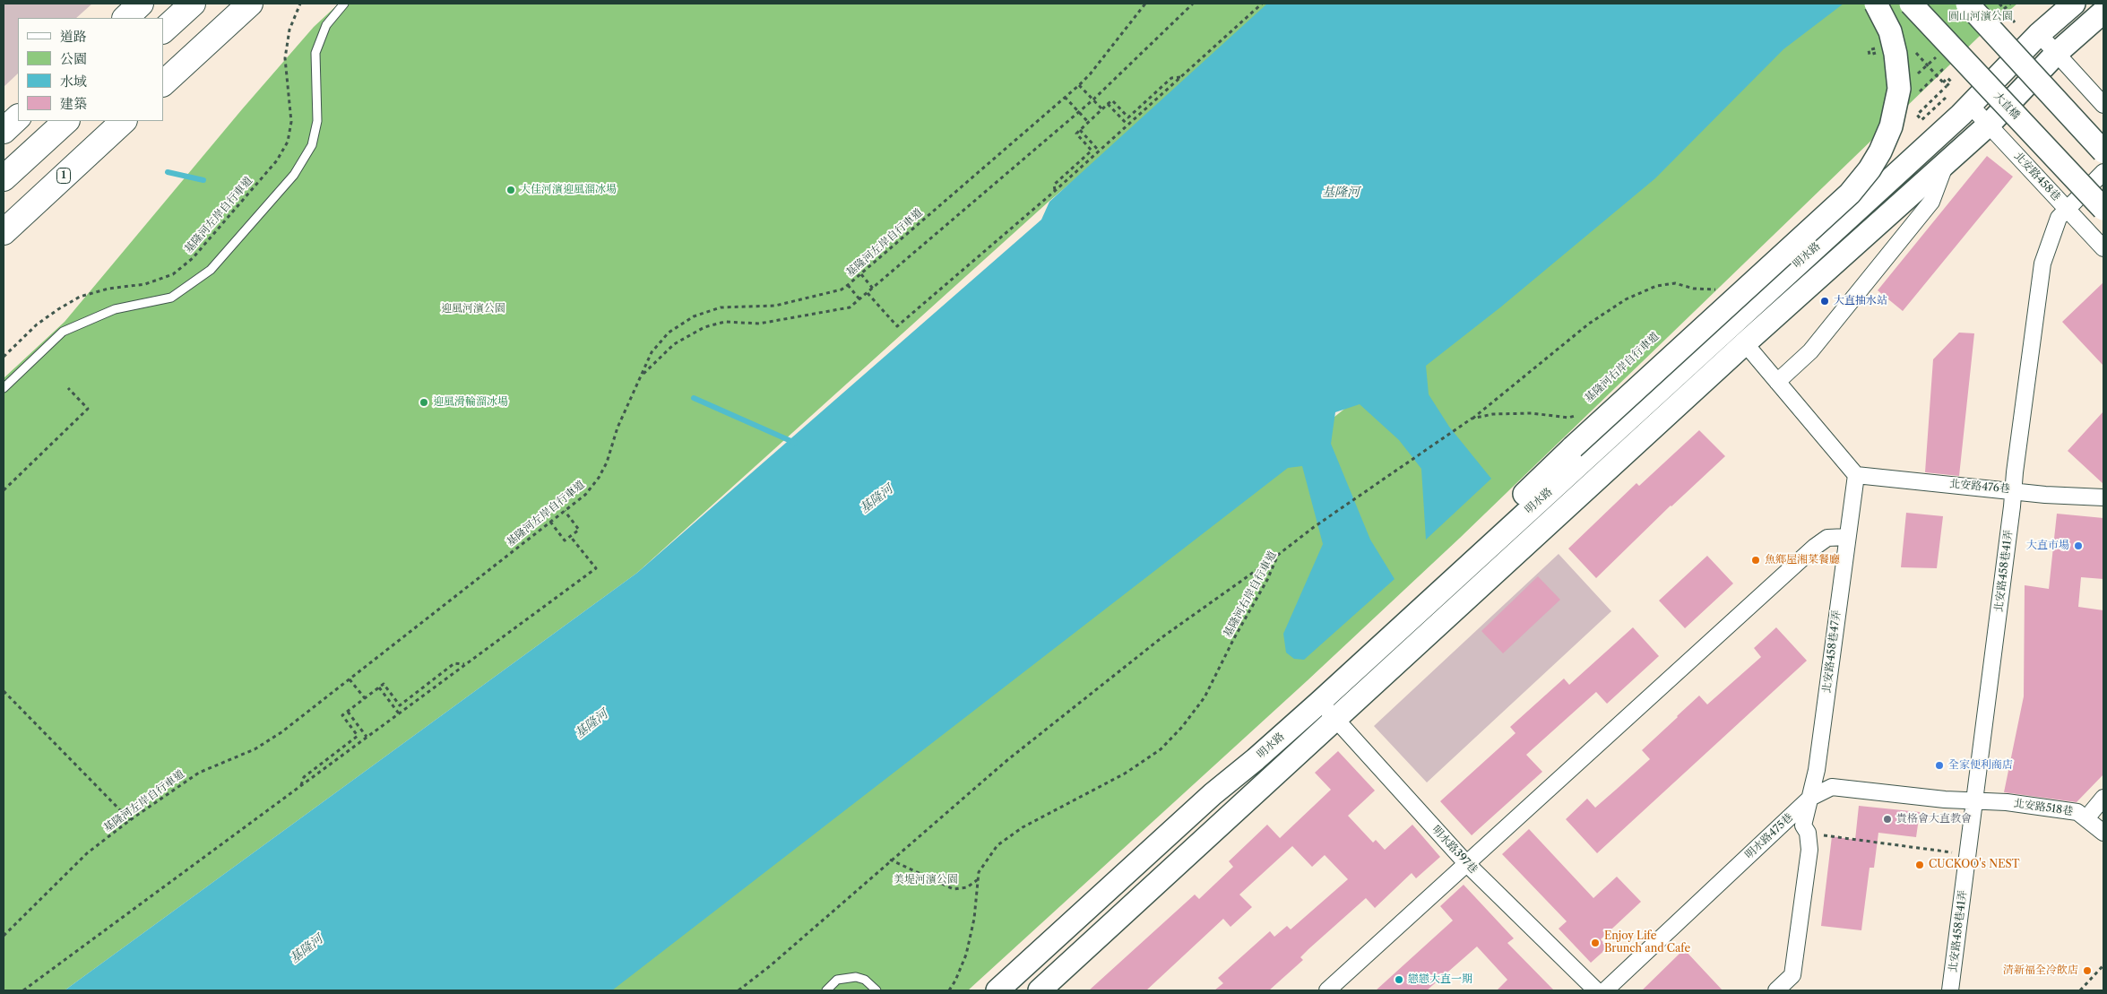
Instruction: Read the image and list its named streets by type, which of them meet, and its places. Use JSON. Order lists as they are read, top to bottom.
{
  "streets": {
    "highway": ["1"],
    "main road": ["大直橋", "明水路"],
    "street": [
      "北安路458巷",
      "北安路476巷",
      "北安路458巷41弄",
      "北安路458巷47弄",
      "北安路518巷",
      "明水路475巷",
      "明水路397巷"
    ],
    "path": ["基隆河左岸自行車道", "基隆河右岸自行車道"]
  },
  "crossings": [
    ["北安路458巷", "明水路"],
    ["北安路458巷", "北安路458巷41弄"],
    ["明水路", "明水路397巷"],
    ["北安路476巷", "北安路458巷41弄"],
    ["北安路476巷", "北安路458巷47弄"],
    ["北安路458巷41弄", "北安路518巷"],
    ["北安路458巷41弄", "明水路475巷"],
    ["北安路458巷47弄", "明水路475巷"],
    ["北安路518巷", "明水路475巷"]
  ],
  "water": ["基隆河"],
  "parks": ["圓山河濱公園", "迎風河濱公園", "美堤河濱公園"],
  "places": [
    "大佳河濱迎風溜冰場",
    "大直抽水站",
    "迎風滑輪溜冰場",
    "大直市場",
    "魚鄉屋湘菜餐廳",
    "全家便利商店",
    "貴格會大直教會",
    "CUCKOO's NEST",
    "Enjoy Life Brunch and Cafe",
    "清新福全冷飲店",
    "戀戀大直一期"
  ],
  "legend": [
    "道路",
    "公園",
    "水域",
    "建築"
  ]
}
